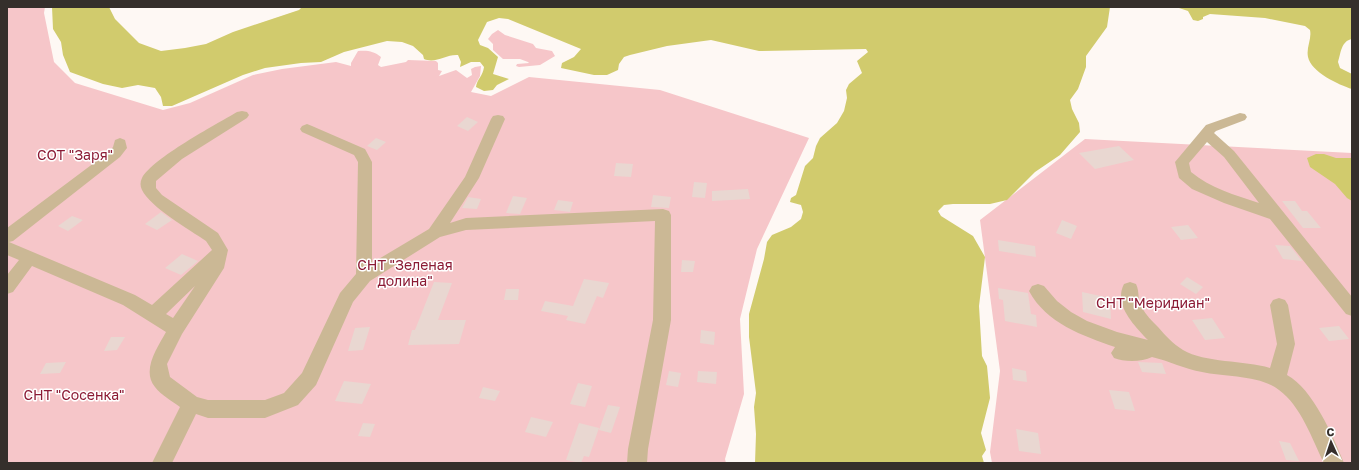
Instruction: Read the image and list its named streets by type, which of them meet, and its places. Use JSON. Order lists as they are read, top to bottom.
{
  "parks": [
    "СОТ \"Заря\"",
    "СНТ \"Зеленая долина\"",
    "СНТ \"Меридиан\"",
    "СНТ \"Сосенка\""
  ],
  "north": "top"
}
